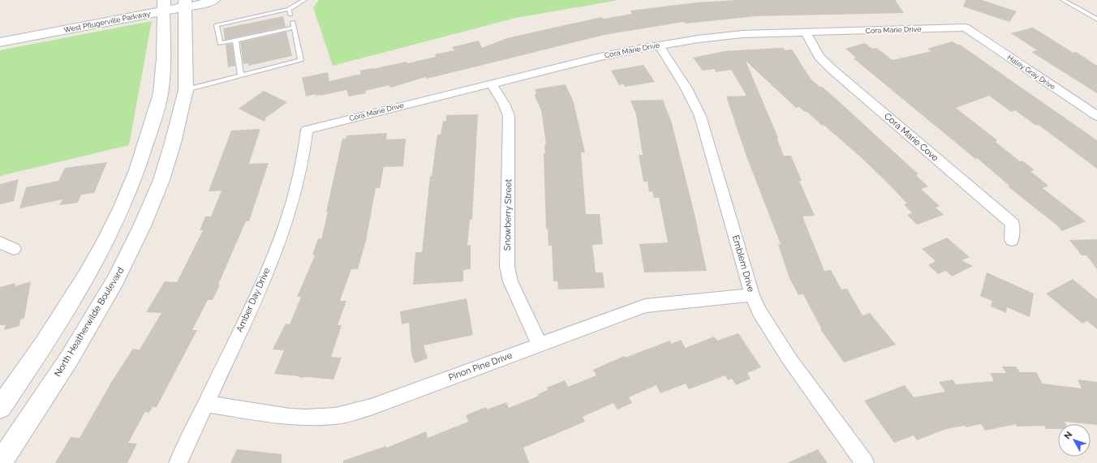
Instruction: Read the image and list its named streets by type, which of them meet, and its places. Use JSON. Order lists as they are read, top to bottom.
{
  "streets": {
    "main road": ["West Pflugerville Parkway", "North Heatherwilde Boulevard"],
    "street": [
      "Cora Marie Drive",
      "Haley Gray Drive",
      "Cora Marie Cove",
      "Snowberry Street",
      "Emblem Drive",
      "Amber Day Drive",
      "Pinon Pine Drive"
    ]
  },
  "crossings": [
    ["West Pflugerville Parkway", "North Heatherwilde Boulevard"],
    ["Cora Marie Drive", "Haley Gray Drive"],
    ["Cora Marie Drive", "Cora Marie Cove"],
    ["Cora Marie Drive", "Snowberry Street"],
    ["Cora Marie Drive", "Emblem Drive"],
    ["Cora Marie Drive", "Amber Day Drive"],
    ["Snowberry Street", "Pinon Pine Drive"],
    ["Emblem Drive", "Pinon Pine Drive"],
    ["Amber Day Drive", "Pinon Pine Drive"]
  ],
  "north": "top left"
}
